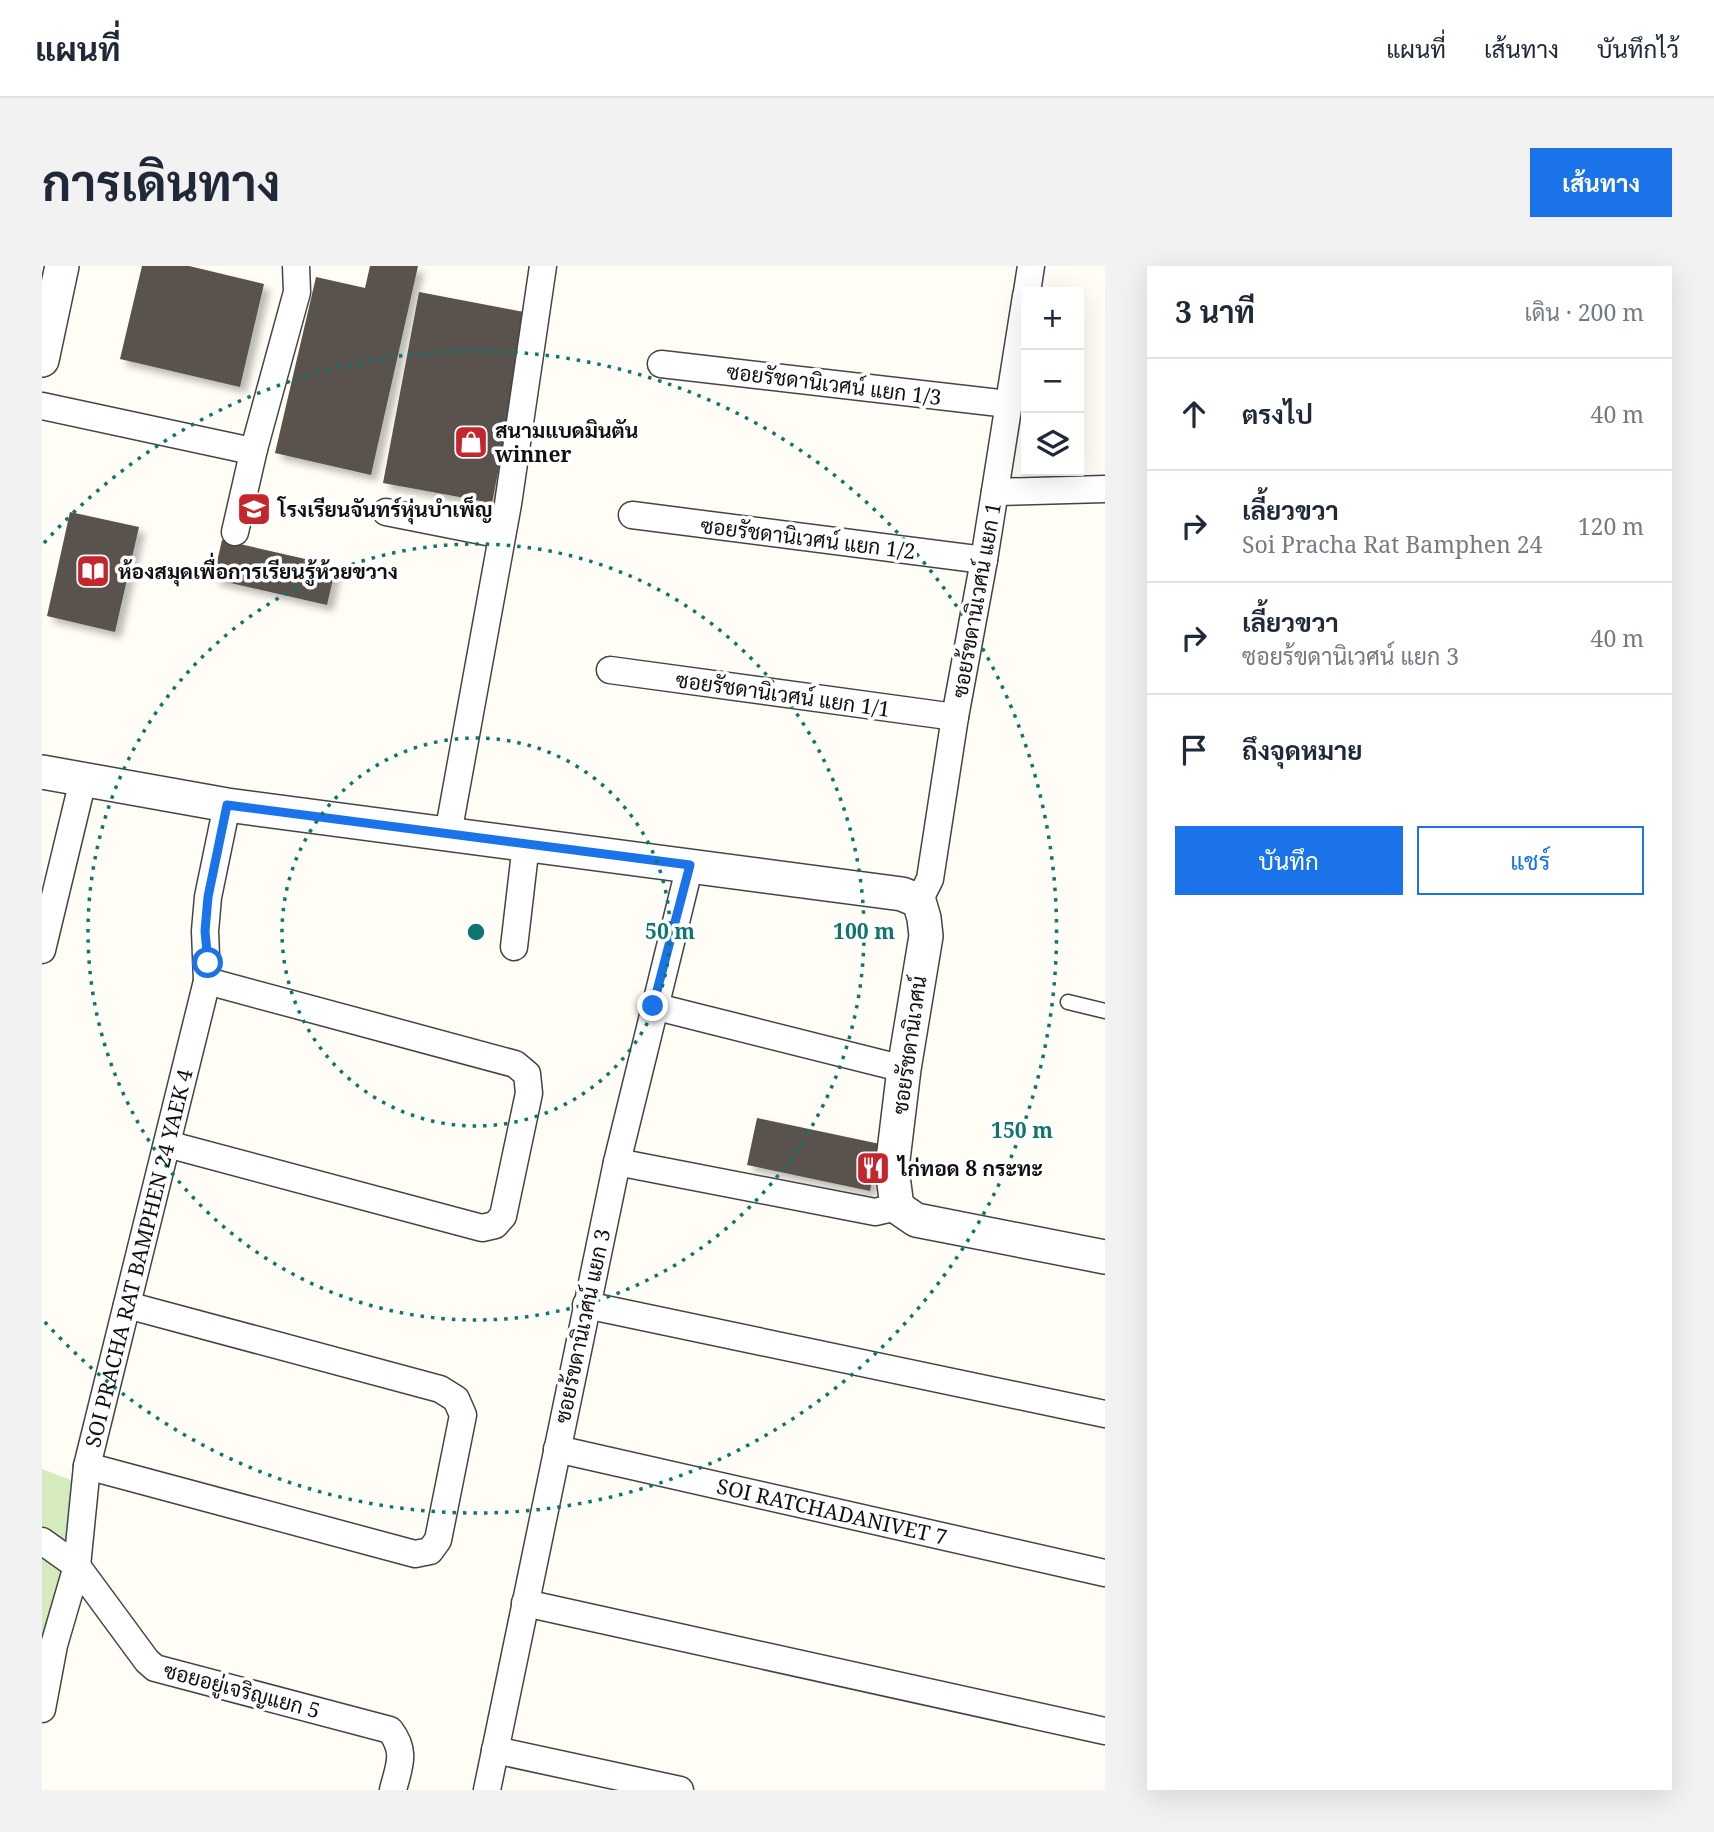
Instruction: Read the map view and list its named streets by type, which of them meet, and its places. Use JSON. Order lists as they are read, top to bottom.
{
  "streets": {
    "street": [
      "ซอยรัชดานิเวศน์ แยก 1/3",
      "ซอยรัชดานิเวศน์ แยก 1/2",
      "ซอยร้ขดานิเวศน์ แยก 1",
      "ซอยรัชดานิเวศน์ แยก 1/1",
      "ซอยรัชดานิเวศน์",
      "SOI PRACHA RAT BAMPHEN 24 YAEK 4",
      "ซอยร้ขดานิเวศน์ แยก 3",
      "SOI RATCHADANIVET 7",
      "ซอยอยู่เจริญแยก 5"
    ]
  },
  "crossings": [
    ["ซอยรัชดานิเวศน์ แยก 1/3", "ซอยร้ขดานิเวศน์ แยก 1"],
    ["ซอยรัชดานิเวศน์ แยก 1/2", "ซอยร้ขดานิเวศน์ แยก 1"],
    ["ซอยร้ขดานิเวศน์ แยก 1", "ซอยรัชดานิเวศน์ แยก 1/1"],
    ["ซอยร้ขดานิเวศน์ แยก 1", "ซอยรัชดานิเวศน์"],
    ["SOI PRACHA RAT BAMPHEN 24 YAEK 4", "ซอยอยู่เจริญแยก 5"],
    ["ซอยร้ขดานิเวศน์ แยก 3", "SOI RATCHADANIVET 7"]
  ],
  "places": {
    "shop": ["สนามแบดมินตัน winner"],
    "school or university": ["โรงเรียนจันทร์หุ่นบำเพ็ญ"],
    "library": ["ห้องสมุดเพื่อการเรียนรู้ห้วยขวาง"],
    "restaurant": ["ไก่ทอด 8 กระทะ"]
  },
  "page": {
    "header": "แผนที่",
    "nav": ["แผนที่", "เส้นทาง", "บันทึกไว้"],
    "buttons": [
      "เส้นทาง",
      ["บันทึก", "แชร์"]
    ],
    "title": "การเดินทาง",
    "heading": ["3 นาที", "เดิน · 200 m"],
    "map_buttons": ["+", "−"],
    "list": [
      ["ตรงไป", "40 m"],
      ["เลี้ยวขวา", "Soi Pracha Rat Bamphen 24", "120 m"],
      ["เลี้ยวขวา", "ซอยร้ขดานิเวศน์ แยก 3", "40 m"],
      "ถึงจุดหมาย"
    ]
  },
  "rings": ["50 m", "100 m", "150 m"]
}
